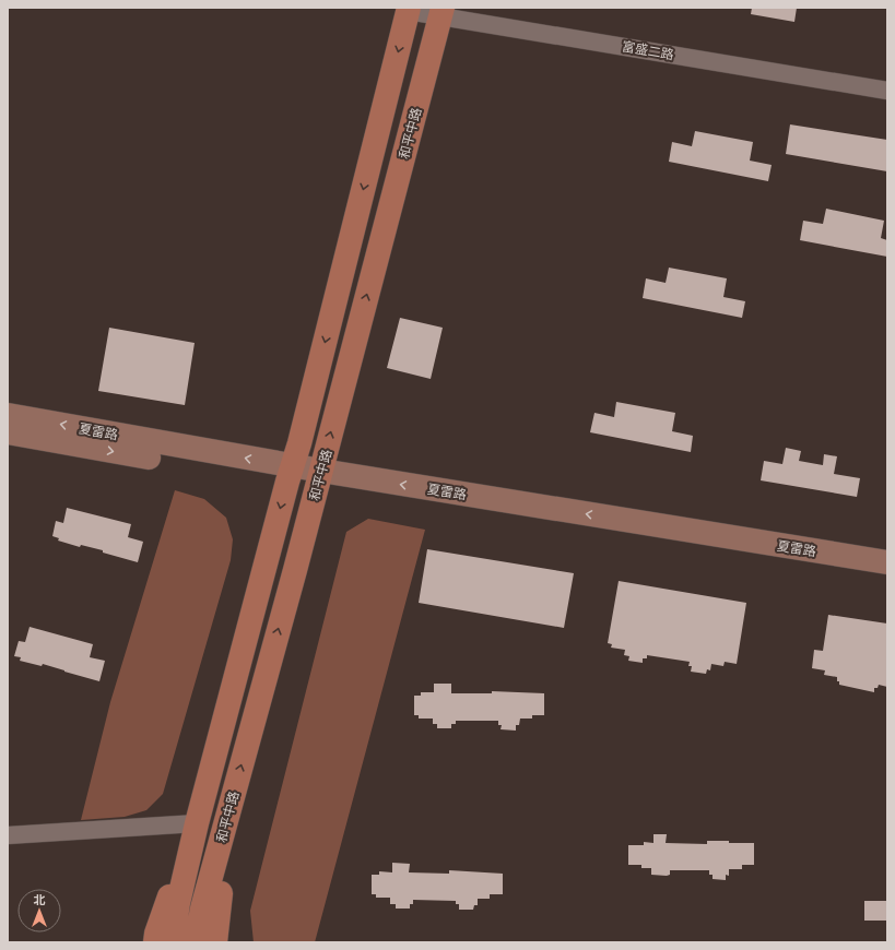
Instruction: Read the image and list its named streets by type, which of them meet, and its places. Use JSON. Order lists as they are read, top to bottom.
{
  "streets": {
    "main road": ["和平中路"],
    "street": ["富盛二路", "夏雷路"]
  },
  "crossings": [
    ["富盛二路", "和平中路"],
    ["和平中路", "夏雷路"]
  ],
  "north": "top"
}
